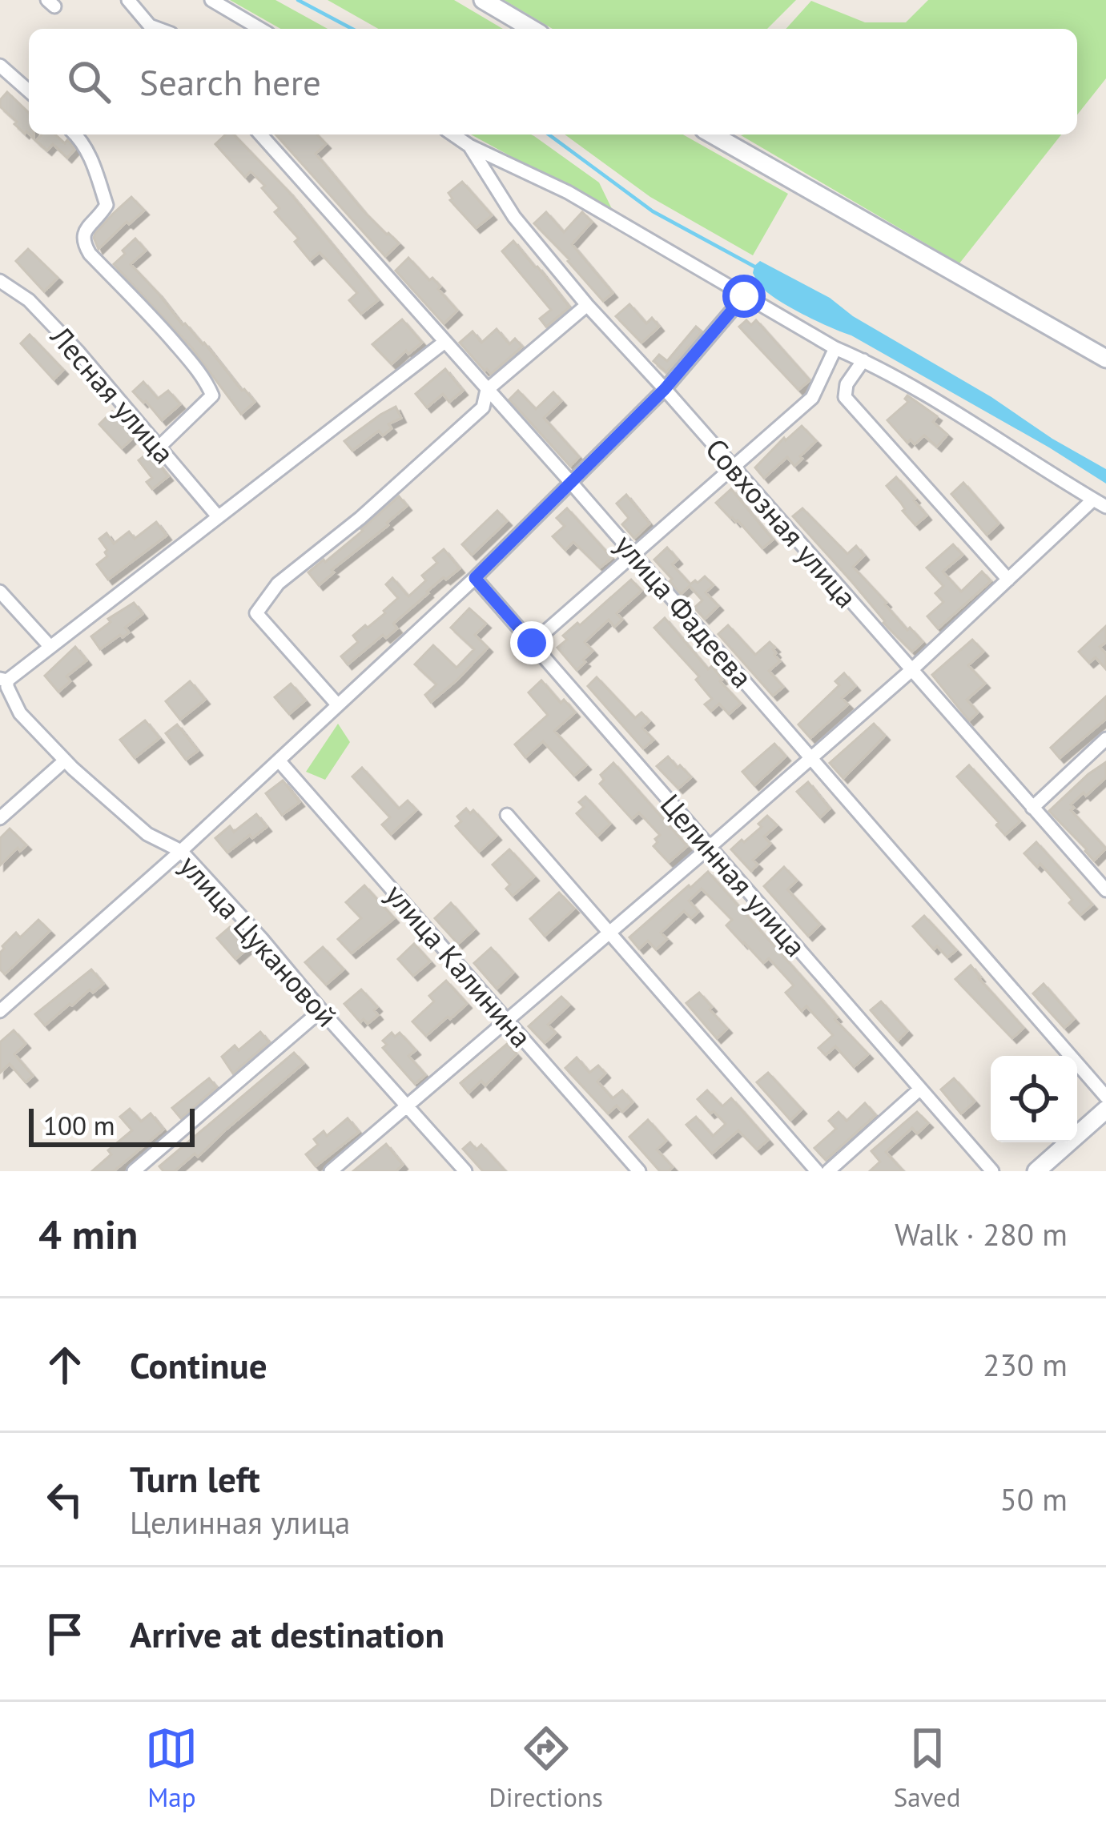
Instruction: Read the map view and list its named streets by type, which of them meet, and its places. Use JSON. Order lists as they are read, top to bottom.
{
  "streets": {
    "street": [
      "Лесная улица",
      "Совхозная улица",
      "улица Фадеева",
      "Целинная улица",
      "улица Цукановой",
      "улица Калинина"
    ]
  },
  "scale_bar": "100 m",
  "page": {
    "search": "Search here",
    "scale": "100 m",
    "heading": ["4 min", "Walk · 280 m"],
    "list": [
      ["Continue", "230 m"],
      ["Turn left", "Целинная улица", "50 m"],
      "Arrive at destination"
    ],
    "nav": ["Map", "Directions", "Saved"]
  }
}
